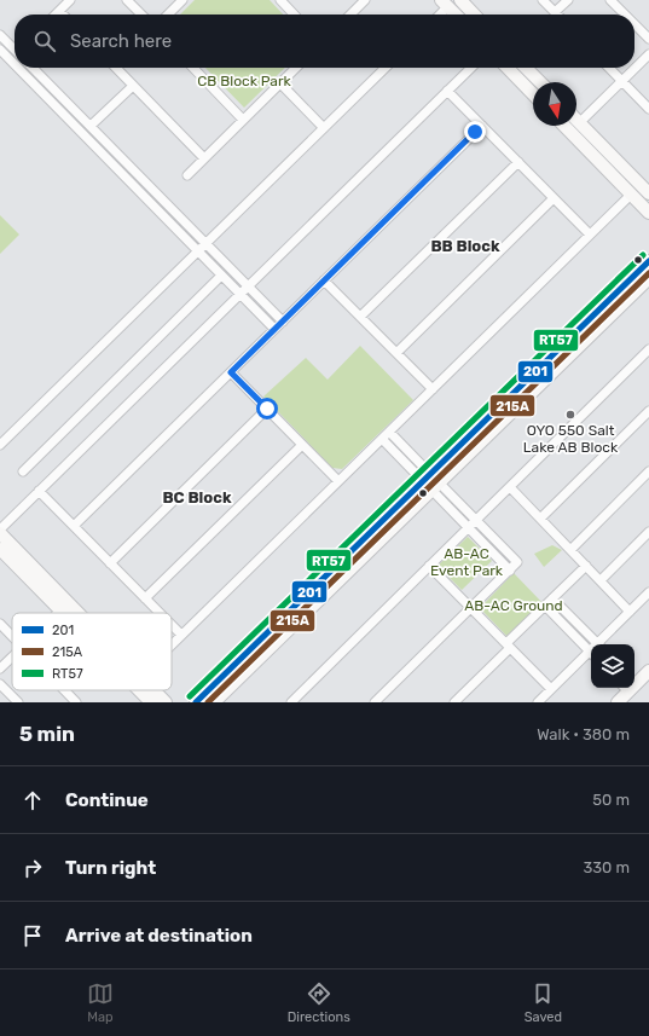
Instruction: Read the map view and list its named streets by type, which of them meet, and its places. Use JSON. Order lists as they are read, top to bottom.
{
  "districts": ["BB Block", "BC Block"],
  "parks": ["CB Block Park", "AB-AC Event Park", "AB-AC Ground"],
  "places": ["OYO 550 Salt Lake AB Block"],
  "lines": ["transit line RT57", "transit line 201", "transit line 215A"],
  "legend": ["201", "215A", "RT57"],
  "north": "bottom",
  "page": {
    "search": "Search here",
    "heading": ["5 min", "Walk · 380 m"],
    "list": [
      ["Continue", "50 m"],
      ["Turn right", "330 m"],
      "Arrive at destination"
    ],
    "nav": ["Map", "Directions", "Saved"]
  }
}
